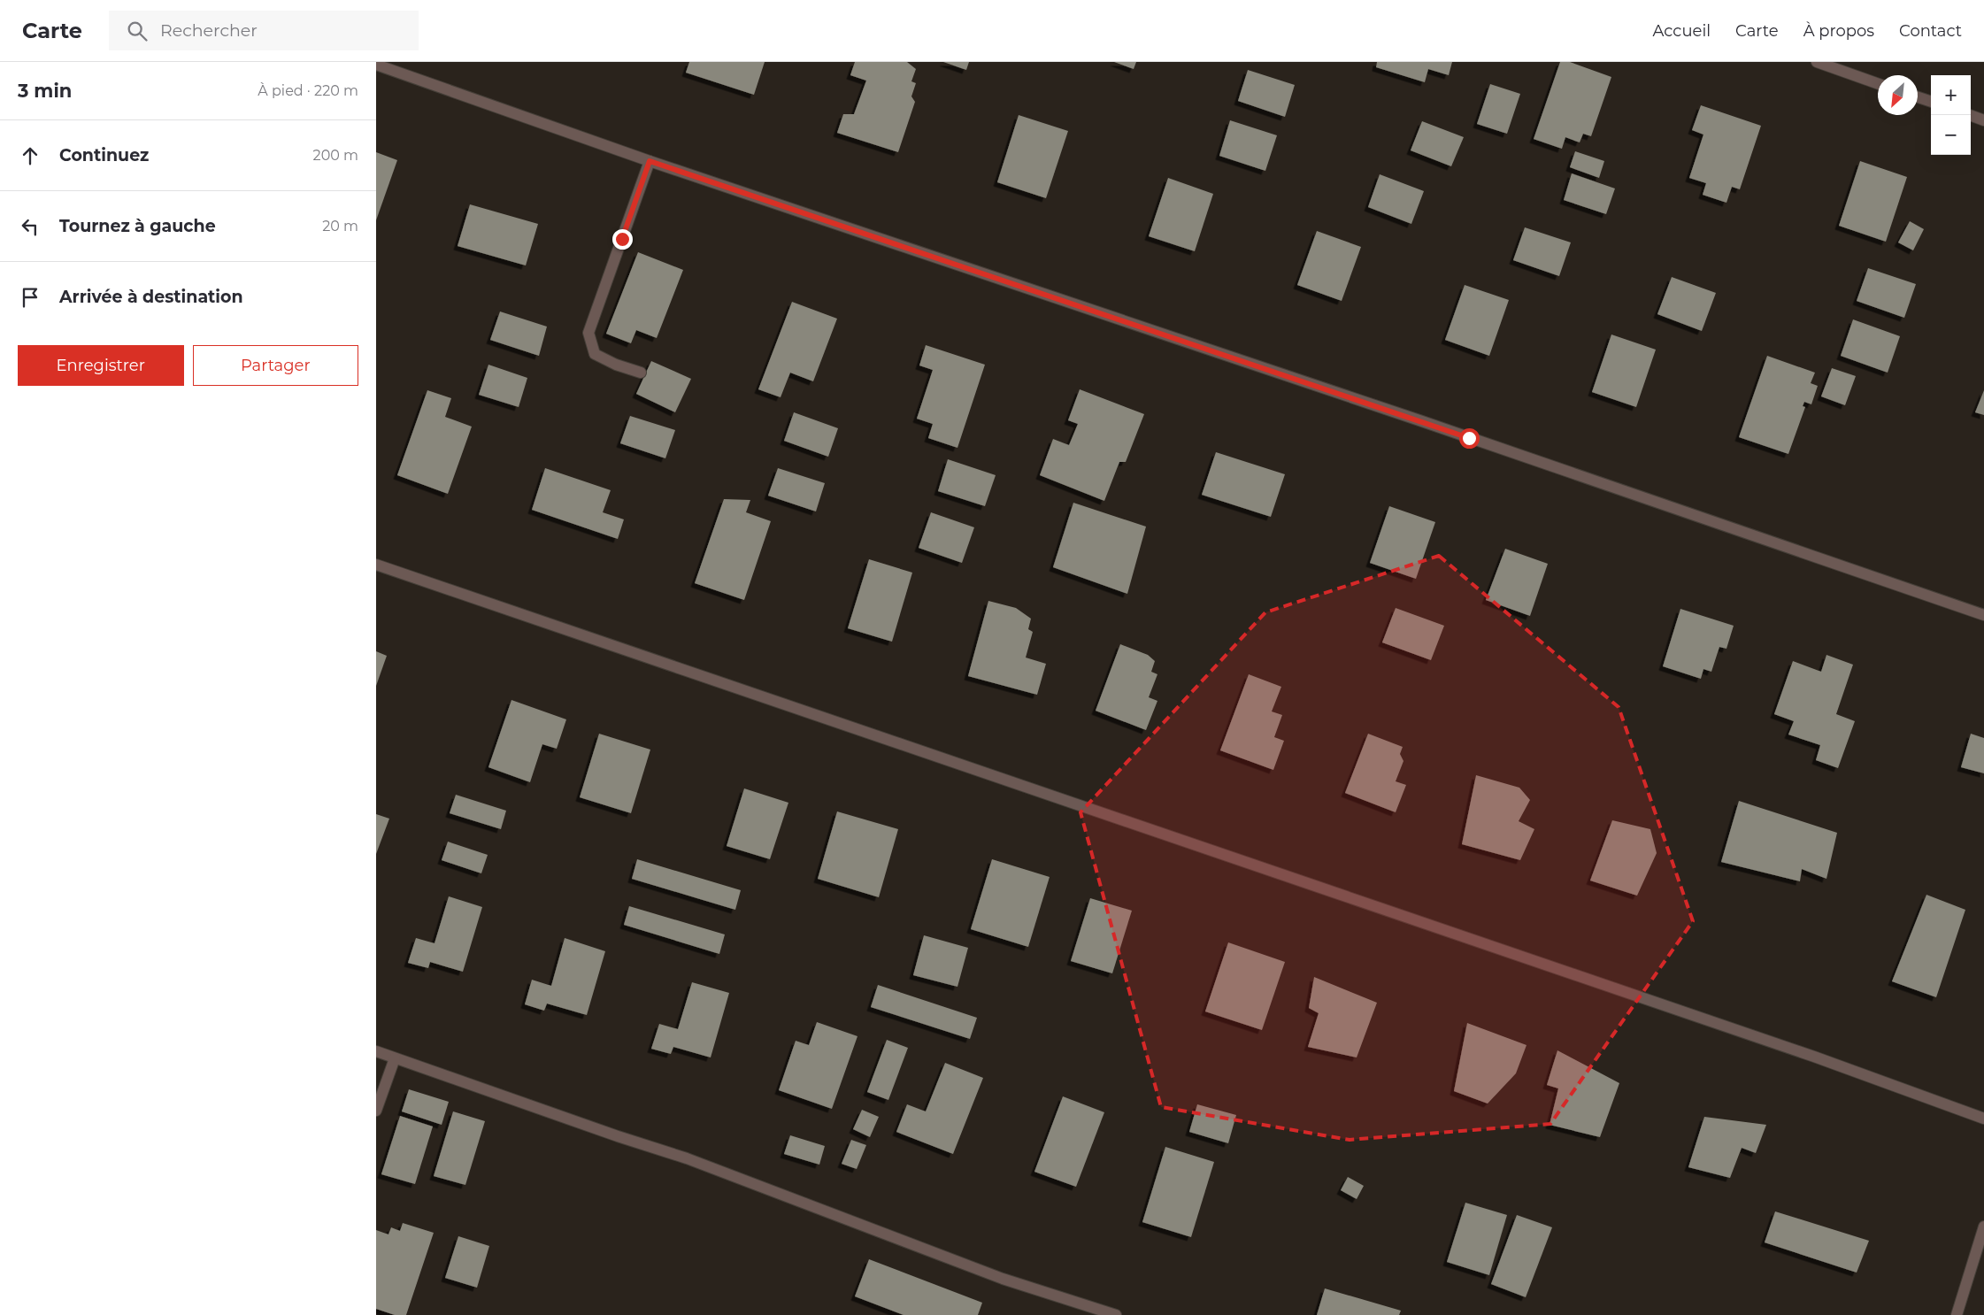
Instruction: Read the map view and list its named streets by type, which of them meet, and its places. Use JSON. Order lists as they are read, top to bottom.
{
  "north": "bottom left",
  "page": {
    "header": "Carte",
    "search": "Rechercher",
    "nav": [
      "Accueil",
      "Carte",
      "À propos",
      "Contact"
    ],
    "heading": ["3 min", "À pied · 220 m"],
    "map_buttons": ["+", "−"],
    "list": [
      ["Continuez", "200 m"],
      ["Tournez à gauche", "20 m"],
      "Arrivée à destination"
    ],
    "buttons": ["Enregistrer", "Partager"]
  }
}
